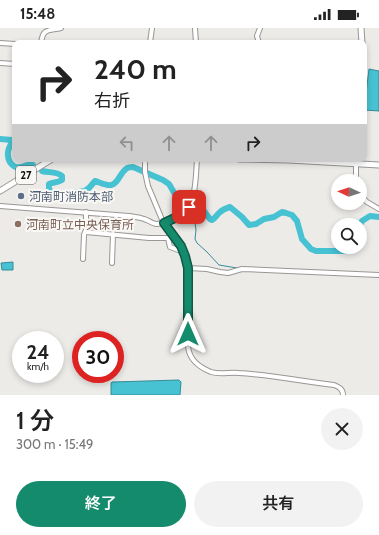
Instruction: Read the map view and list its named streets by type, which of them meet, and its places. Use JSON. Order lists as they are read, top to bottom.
{
  "streets": {
    "main road": ["27"]
  },
  "places": ["河南町消防本部", "河南町立中央保育所"],
  "north": "left",
  "page": {
    "status": "15:48",
    "turn": ["240 m", "右折"],
    "speed": "24 km/h",
    "limit": "30",
    "heading": ["1 分", "300 m · 15:49"],
    "buttons": ["終了", "共有"]
  }
}
